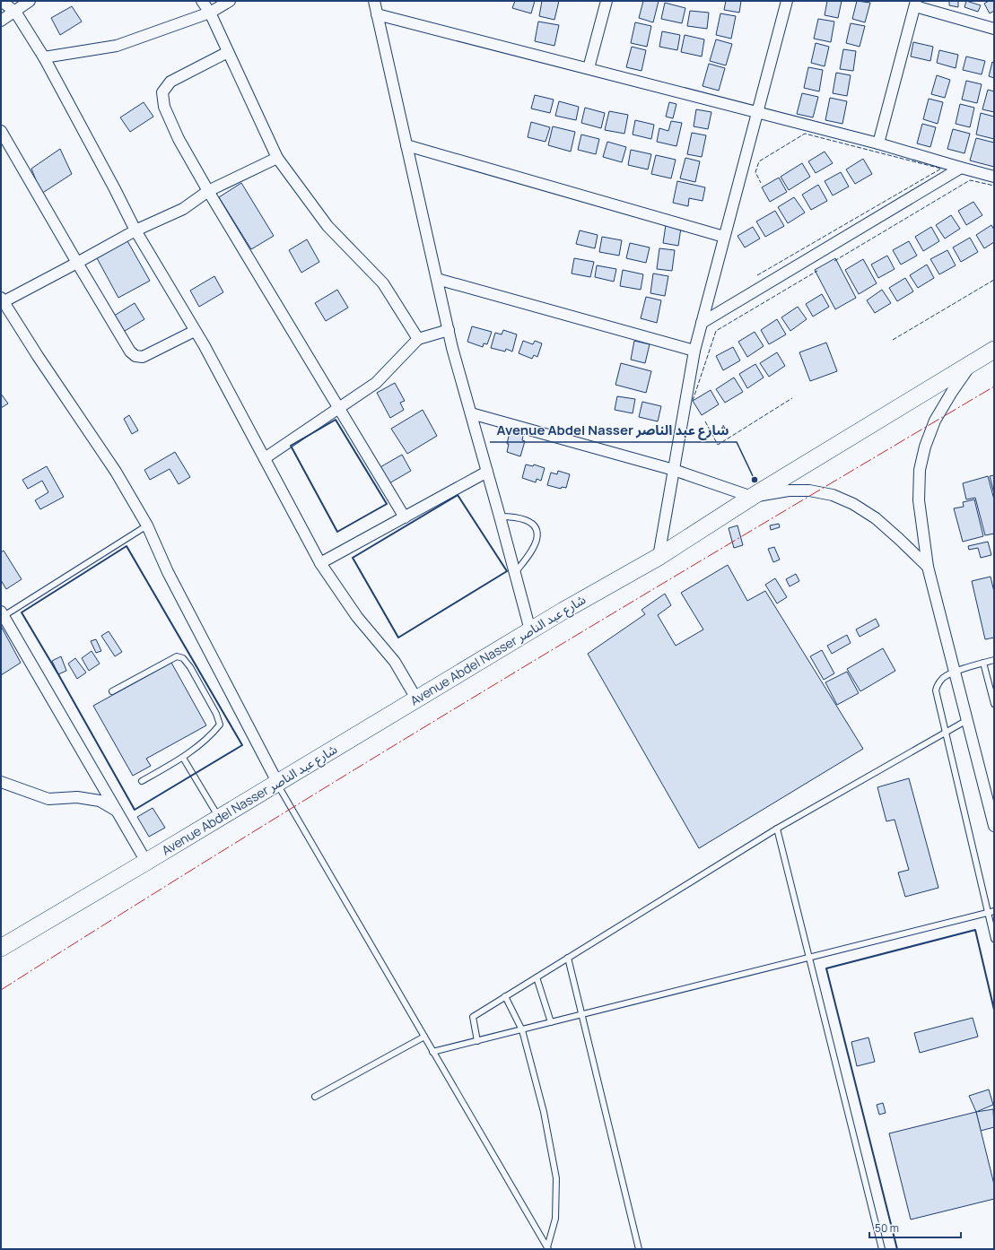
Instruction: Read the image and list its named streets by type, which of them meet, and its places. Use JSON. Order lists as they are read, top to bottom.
{
  "streets": {
    "main road": ["Avenue Abdel Nasser شارع عبد الناصر"]
  },
  "places": ["Avenue Abdel Nasser شارع عبد الناصر"],
  "scale_bar": "50 m"
}
